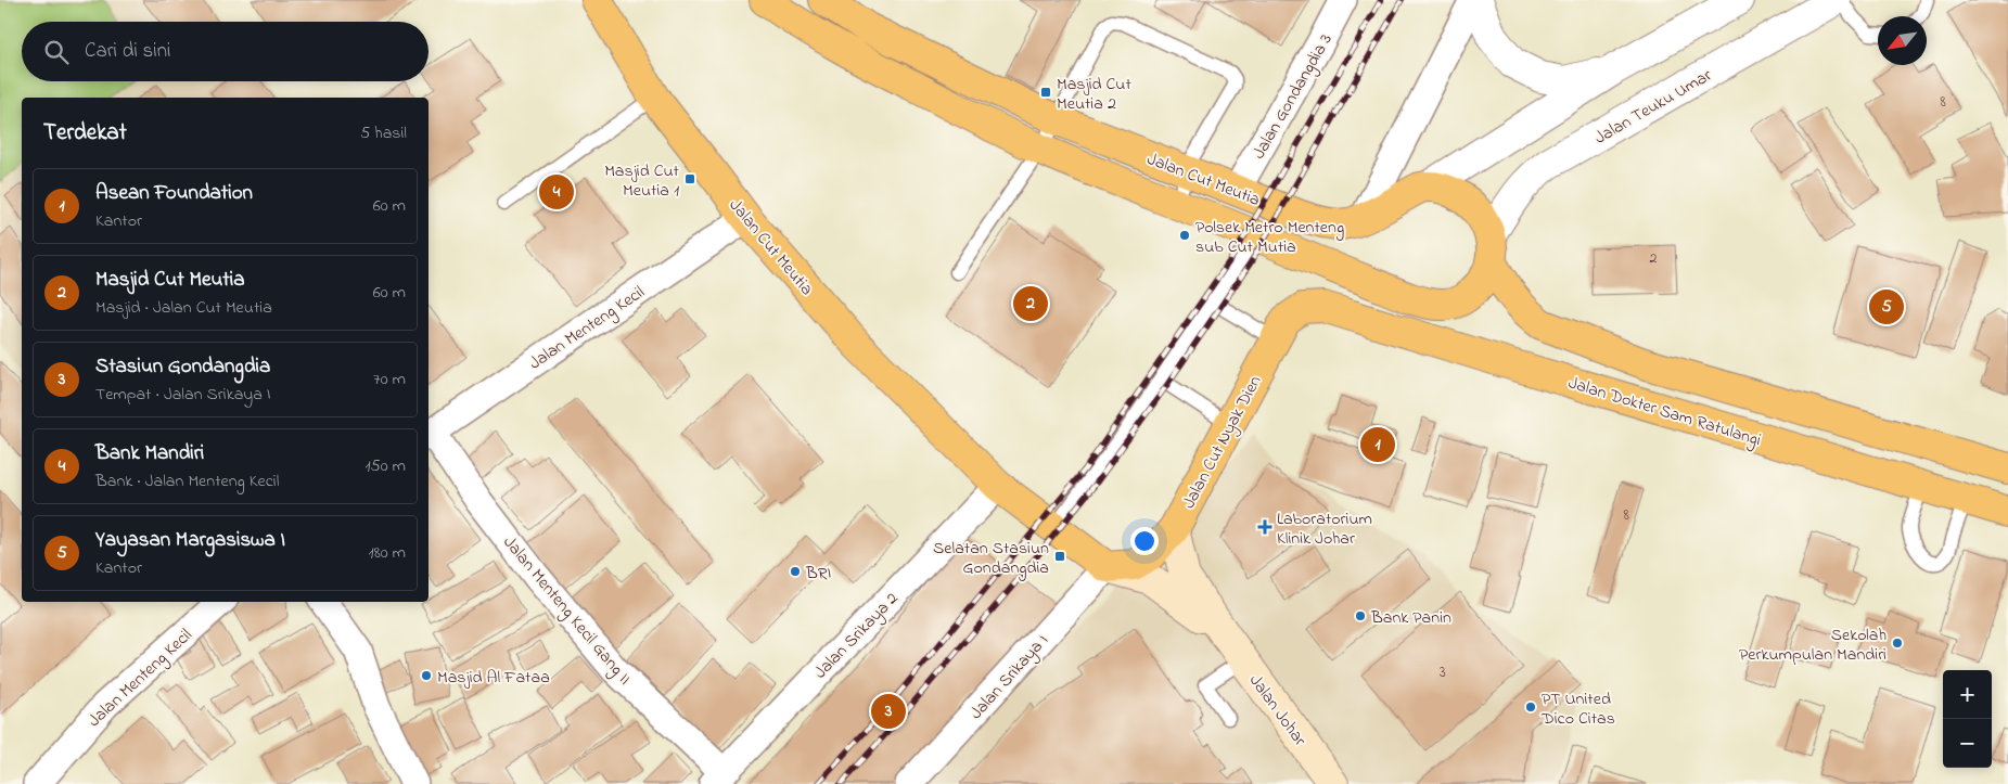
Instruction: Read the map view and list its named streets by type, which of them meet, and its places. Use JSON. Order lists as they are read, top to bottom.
{
  "streets": {
    "main road": [
      "Jalan Cut Meutia",
      "Jalan Dokter Sam Ratulangi",
      "Jalan Cut Nyak Dien",
      "Jalan Johar"
    ],
    "street": [
      "Jalan Gondangdia 3",
      "Jalan Teuku Umar",
      "Jalan Menteng Kecil",
      "Jalan Menteng Kecil Gang II",
      "Jalan Srikaya 2",
      "Jalan Srikaya I"
    ]
  },
  "crossings": [
    ["Jalan Gondangdia 3", "Jalan Cut Meutia"],
    ["Jalan Teuku Umar", "Jalan Cut Meutia"],
    ["Jalan Cut Meutia", "Jalan Menteng Kecil"],
    ["Jalan Cut Meutia", "Jalan Cut Nyak Dien"],
    ["Jalan Cut Meutia", "Jalan Srikaya 2"],
    ["Jalan Cut Meutia", "Jalan Srikaya I"],
    ["Jalan Cut Meutia", "Jalan Johar"],
    ["Jalan Menteng Kecil", "Jalan Menteng Kecil Gang II"],
    ["Jalan Dokter Sam Ratulangi", "Jalan Cut Nyak Dien"],
    ["Jalan Cut Nyak Dien", "Jalan Srikaya I"],
    ["Jalan Cut Nyak Dien", "Jalan Johar"],
    ["Jalan Menteng Kecil Gang II", "Jalan Srikaya 2"],
    ["Jalan Srikaya I", "Jalan Johar"]
  ],
  "places": {
    "transit": ["Masjid Cut Meutia 2", "Masjid Cut Meutia 1", "Selatan Stasiun Gondangdia"],
    "other": [
      "Polsek Metro Menteng sub Cut Mutia",
      "BRI",
      "Bank Panin",
      "Sekolah Perkumpulan Mandiri",
      "Masjid Al Fataa",
      "PT United Dico Citas"
    ],
    "health": ["Laboratorium Klinik Johar"]
  },
  "house_numbers": [
    "8",
    "2",
    "8",
    "3"
  ],
  "north": "bottom left",
  "page": {
    "search": "Cari di sini",
    "heading": ["Terdekat", "5 hasil"],
    "list": [
      {
        "mark": "1",
        "name": "Asean Foundation",
        "note": "Kantor",
        "value": "60 m"
      },
      {
        "mark": "2",
        "name": "Masjid Cut Meutia",
        "note": "Masjid · Jalan Cut Meutia",
        "value": "60 m"
      },
      {
        "mark": "3",
        "name": "Stasiun Gondangdia",
        "note": "Tempat · Jalan Srikaya I",
        "value": "70 m"
      },
      {
        "mark": "4",
        "name": "Bank Mandiri",
        "note": "Bank · Jalan Menteng Kecil",
        "value": "150 m"
      },
      {
        "mark": "5",
        "name": "Yayasan Margasiswa I",
        "note": "Kantor",
        "value": "180 m"
      }
    ],
    "pins": [
      "4",
      "2",
      "5",
      "1",
      "3"
    ],
    "map_buttons": ["+", "−"]
  }
}
